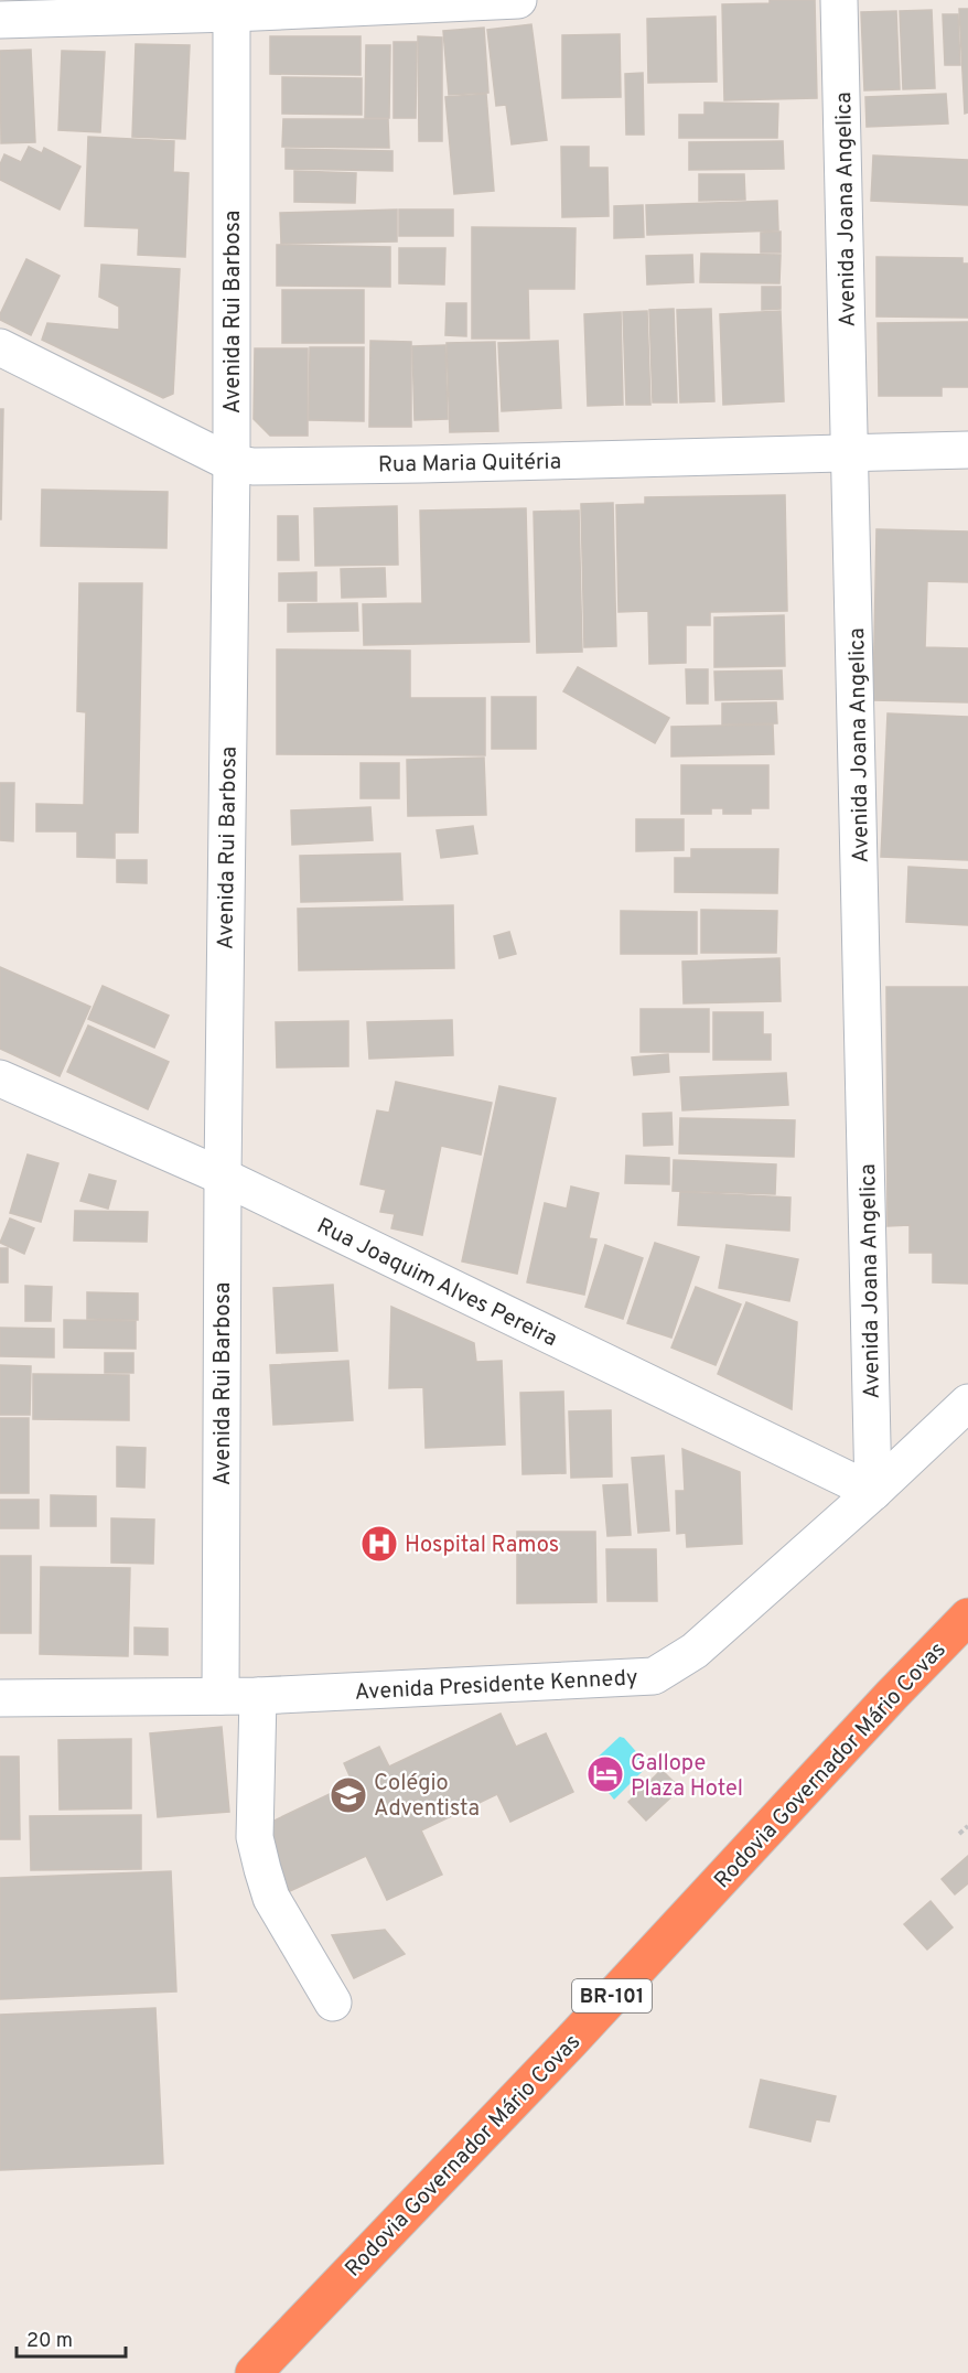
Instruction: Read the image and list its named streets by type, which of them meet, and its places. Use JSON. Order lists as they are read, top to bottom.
{
  "streets": {
    "highway": ["Rodovia Governador Mário Covas", "BR-101"],
    "street": [
      "Avenida Joana Angelica",
      "Avenida Rui Barbosa",
      "Rua Maria Quitéria",
      "Rua Joaquim Alves Pereira",
      "Avenida Presidente Kennedy"
    ]
  },
  "crossings": [
    ["Avenida Joana Angelica", "Rua Maria Quitéria"],
    ["Avenida Joana Angelica", "Rua Joaquim Alves Pereira"],
    ["Avenida Joana Angelica", "Avenida Presidente Kennedy"],
    ["Avenida Rui Barbosa", "Rua Maria Quitéria"],
    ["Avenida Rui Barbosa", "Rua Joaquim Alves Pereira"],
    ["Avenida Rui Barbosa", "Avenida Presidente Kennedy"],
    ["Rua Joaquim Alves Pereira", "Avenida Presidente Kennedy"]
  ],
  "places": {
    "hospital": ["Hospital Ramos"],
    "hotel": ["Gallope Plaza Hotel"],
    "school or university": ["Colégio Adventista"]
  },
  "scale_bar": "20 m"
}
